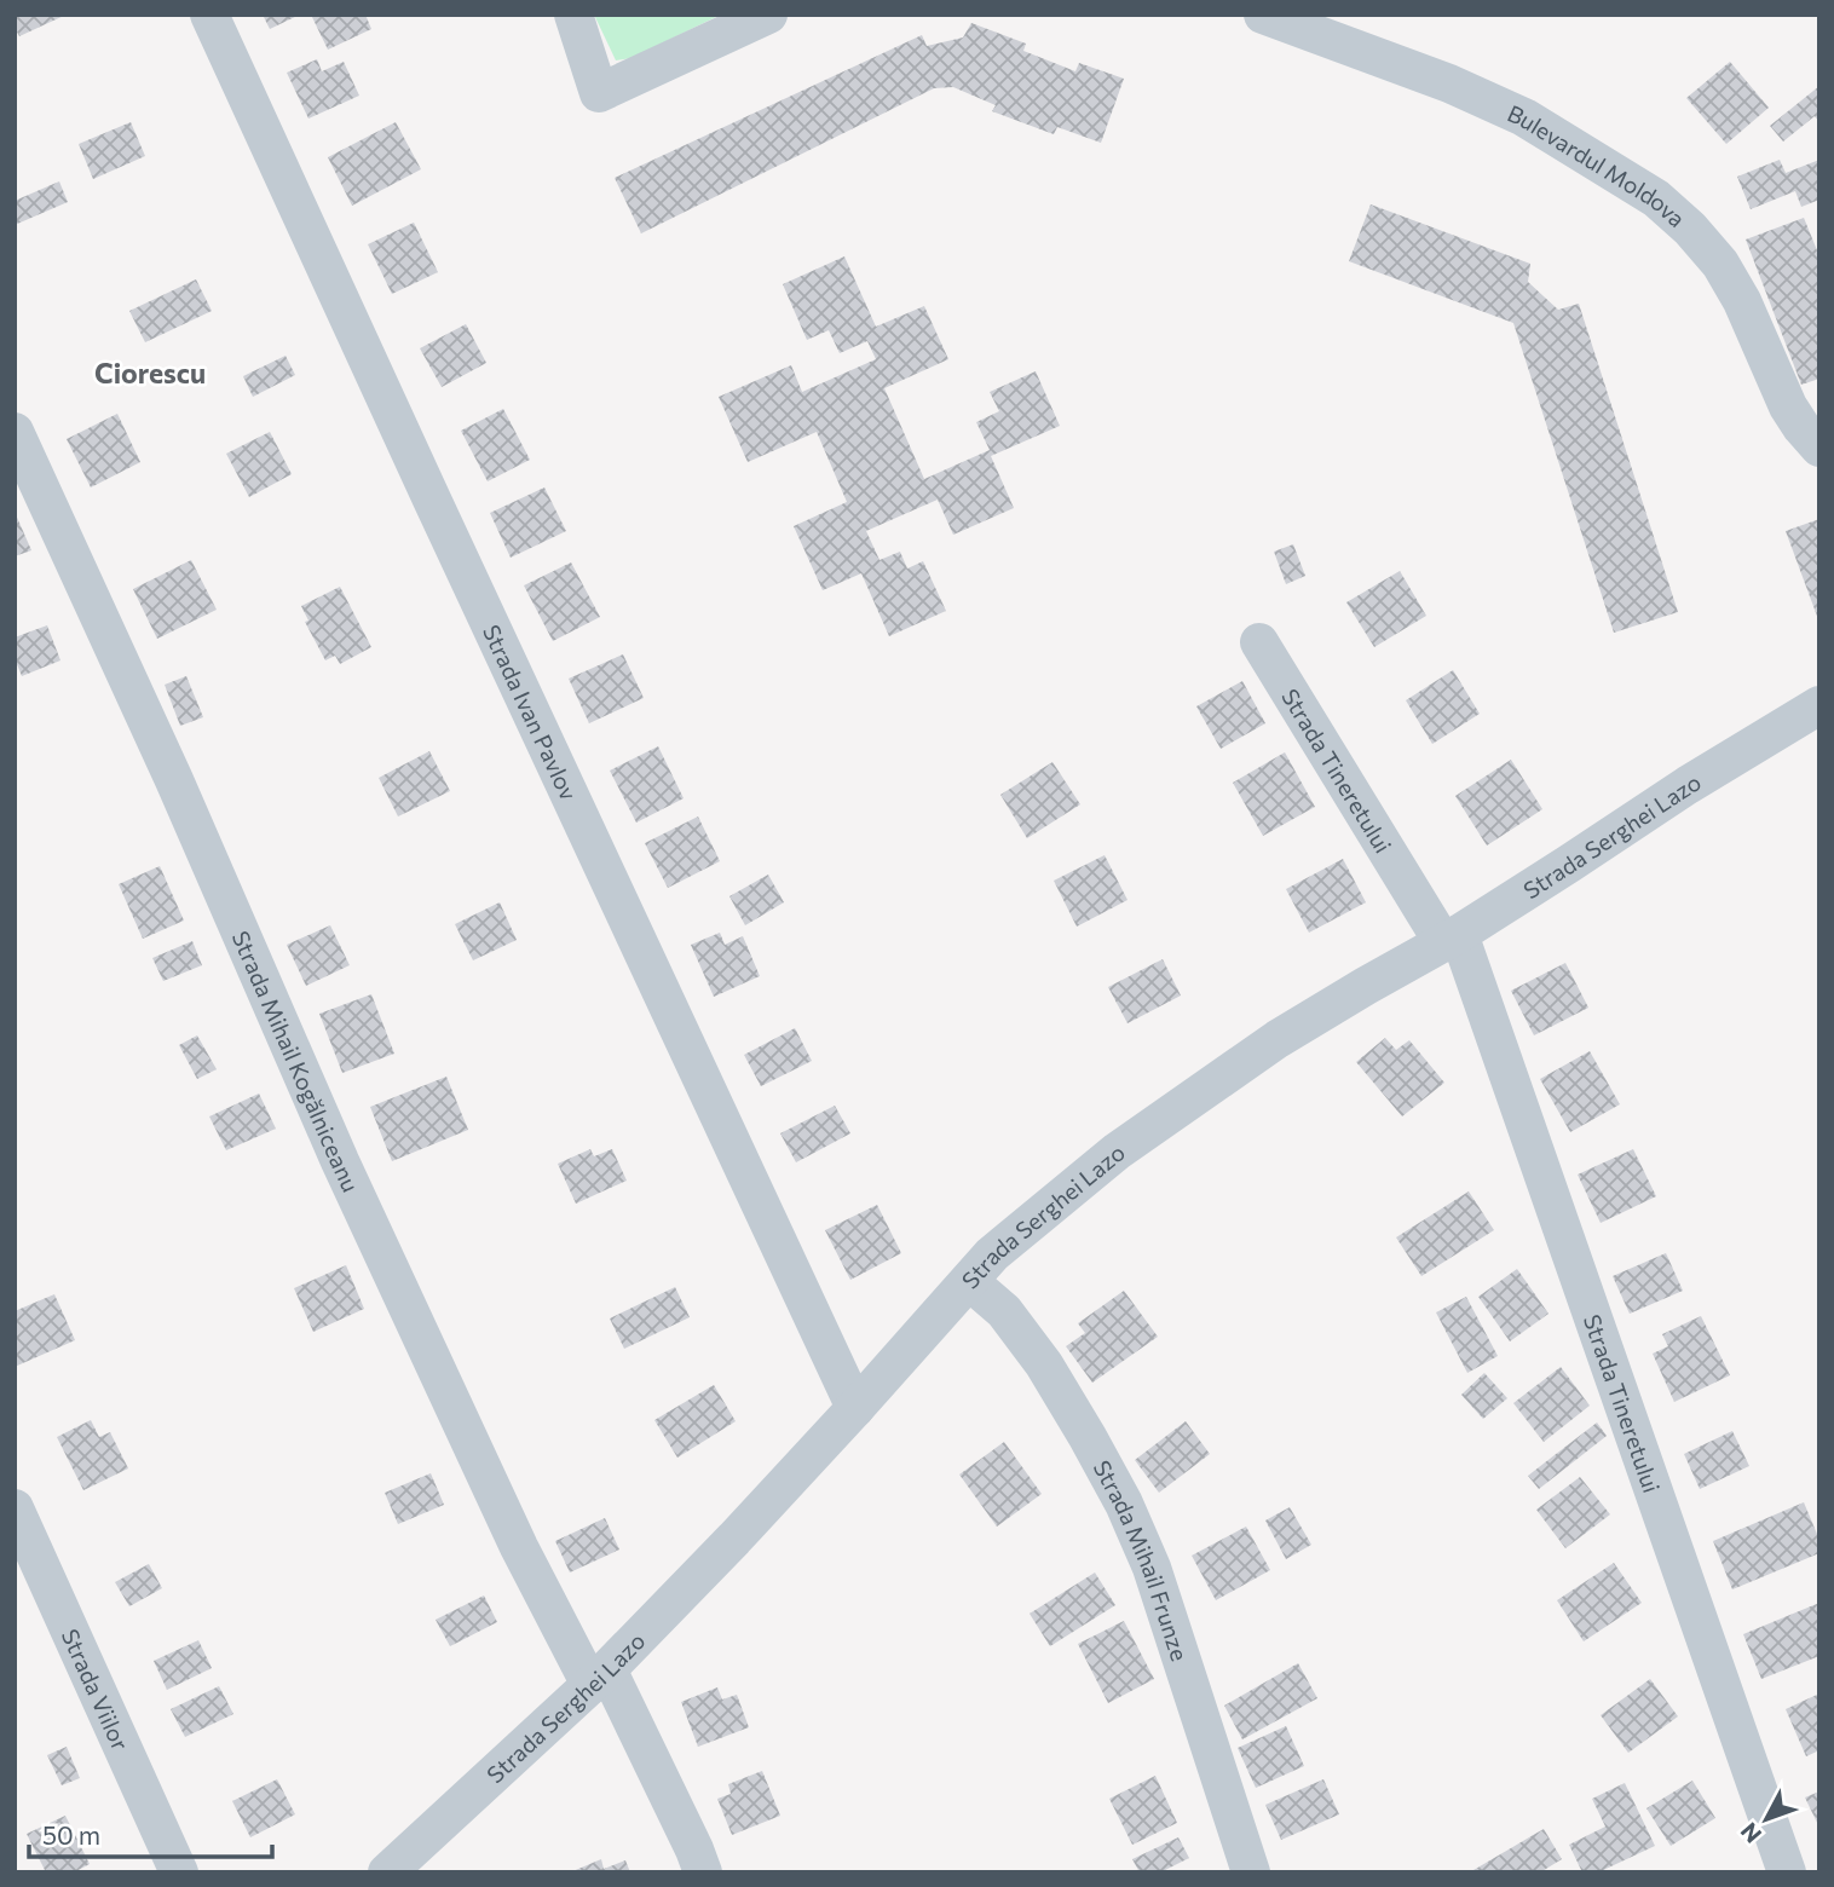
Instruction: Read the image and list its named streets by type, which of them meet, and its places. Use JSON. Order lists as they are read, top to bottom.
{
  "streets": {
    "street": [
      "Bulevardul Moldova",
      "Strada Ivan Pavlov",
      "Strada Tineretului",
      "Strada Serghei Lazo",
      "Strada Mihail Kogălniceanu",
      "Strada Mihail Frunze",
      "Strada Viilor"
    ]
  },
  "crossings": [
    ["Strada Ivan Pavlov", "Strada Serghei Lazo"],
    ["Strada Tineretului", "Strada Serghei Lazo"],
    ["Strada Serghei Lazo", "Strada Mihail Kogălniceanu"],
    ["Strada Serghei Lazo", "Strada Mihail Frunze"]
  ],
  "districts": ["Ciorescu"],
  "scale_bar": "50 m",
  "north": "bottom left"
}
